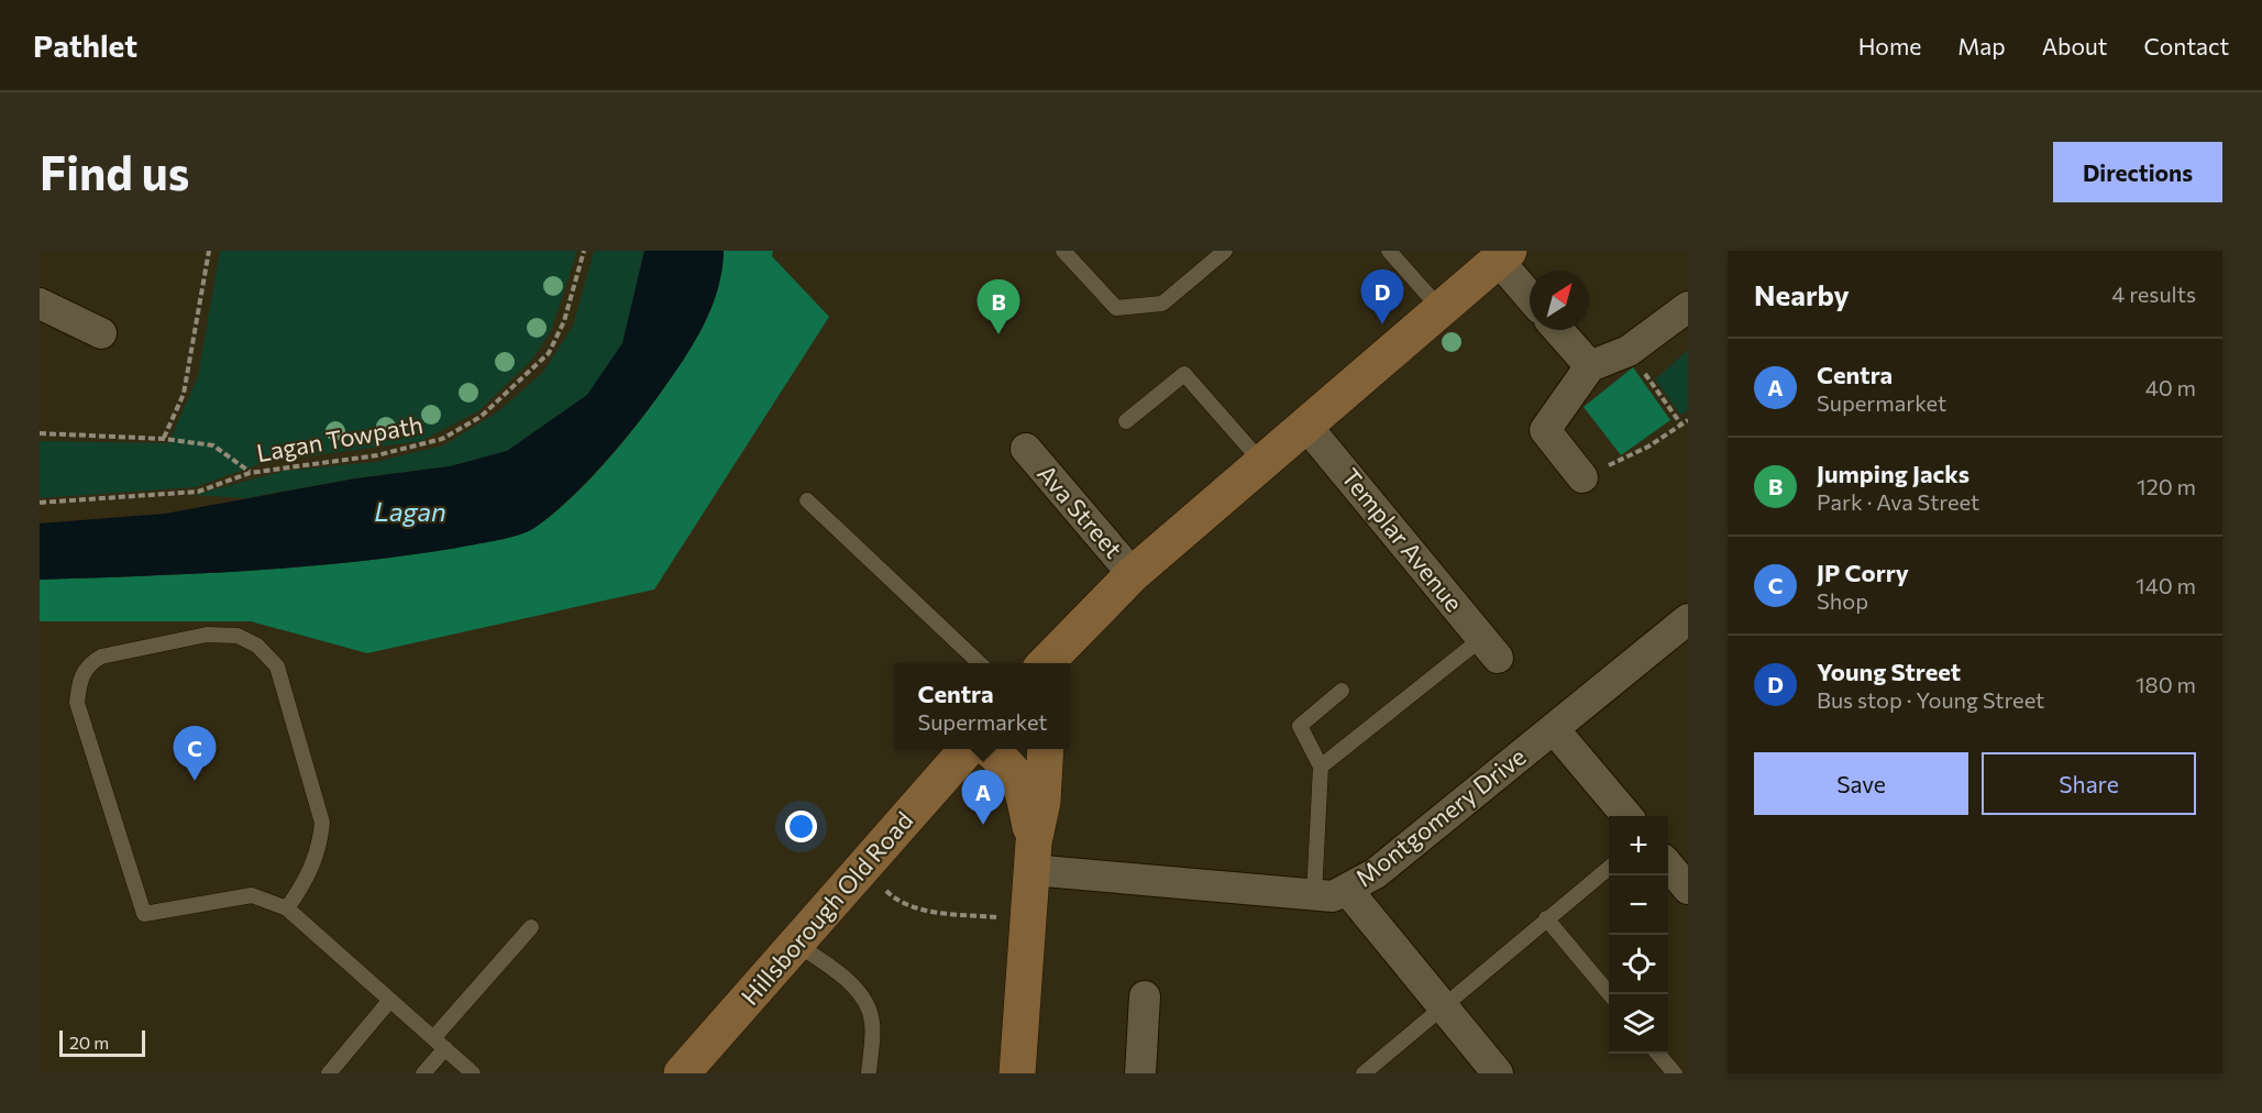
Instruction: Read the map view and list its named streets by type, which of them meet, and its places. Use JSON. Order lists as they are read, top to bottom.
{
  "streets": {
    "street": [
      "Ava Street",
      "Templar Avenue",
      "Montgomery Drive",
      "Hillsborough Old Road"
    ],
    "path": ["Lagan Towpath"]
  },
  "water": ["Lagan"],
  "scale_bar": "20 m",
  "north": "top right",
  "page": {
    "header": "Pathlet",
    "nav": [
      "Home",
      "Map",
      "About",
      "Contact"
    ],
    "buttons": [
      "Directions",
      ["Save", "Share"]
    ],
    "title": "Find us",
    "heading": ["Nearby", "4 results"],
    "pins": [
      "D",
      "B",
      "C",
      "A"
    ],
    "list": [
      {
        "mark": "A",
        "name": "Centra",
        "note": "Supermarket",
        "value": "40 m"
      },
      {
        "mark": "B",
        "name": "Jumping Jacks",
        "note": "Park · Ava Street",
        "value": "120 m"
      },
      {
        "mark": "C",
        "name": "JP Corry",
        "note": "Shop",
        "value": "140 m"
      },
      {
        "mark": "D",
        "name": "Young Street",
        "note": "Bus stop · Young Street",
        "value": "180 m"
      }
    ],
    "popup": ["Centra", "Supermarket"],
    "map_buttons": ["+", "−"],
    "scale": "20 m"
  }
}
